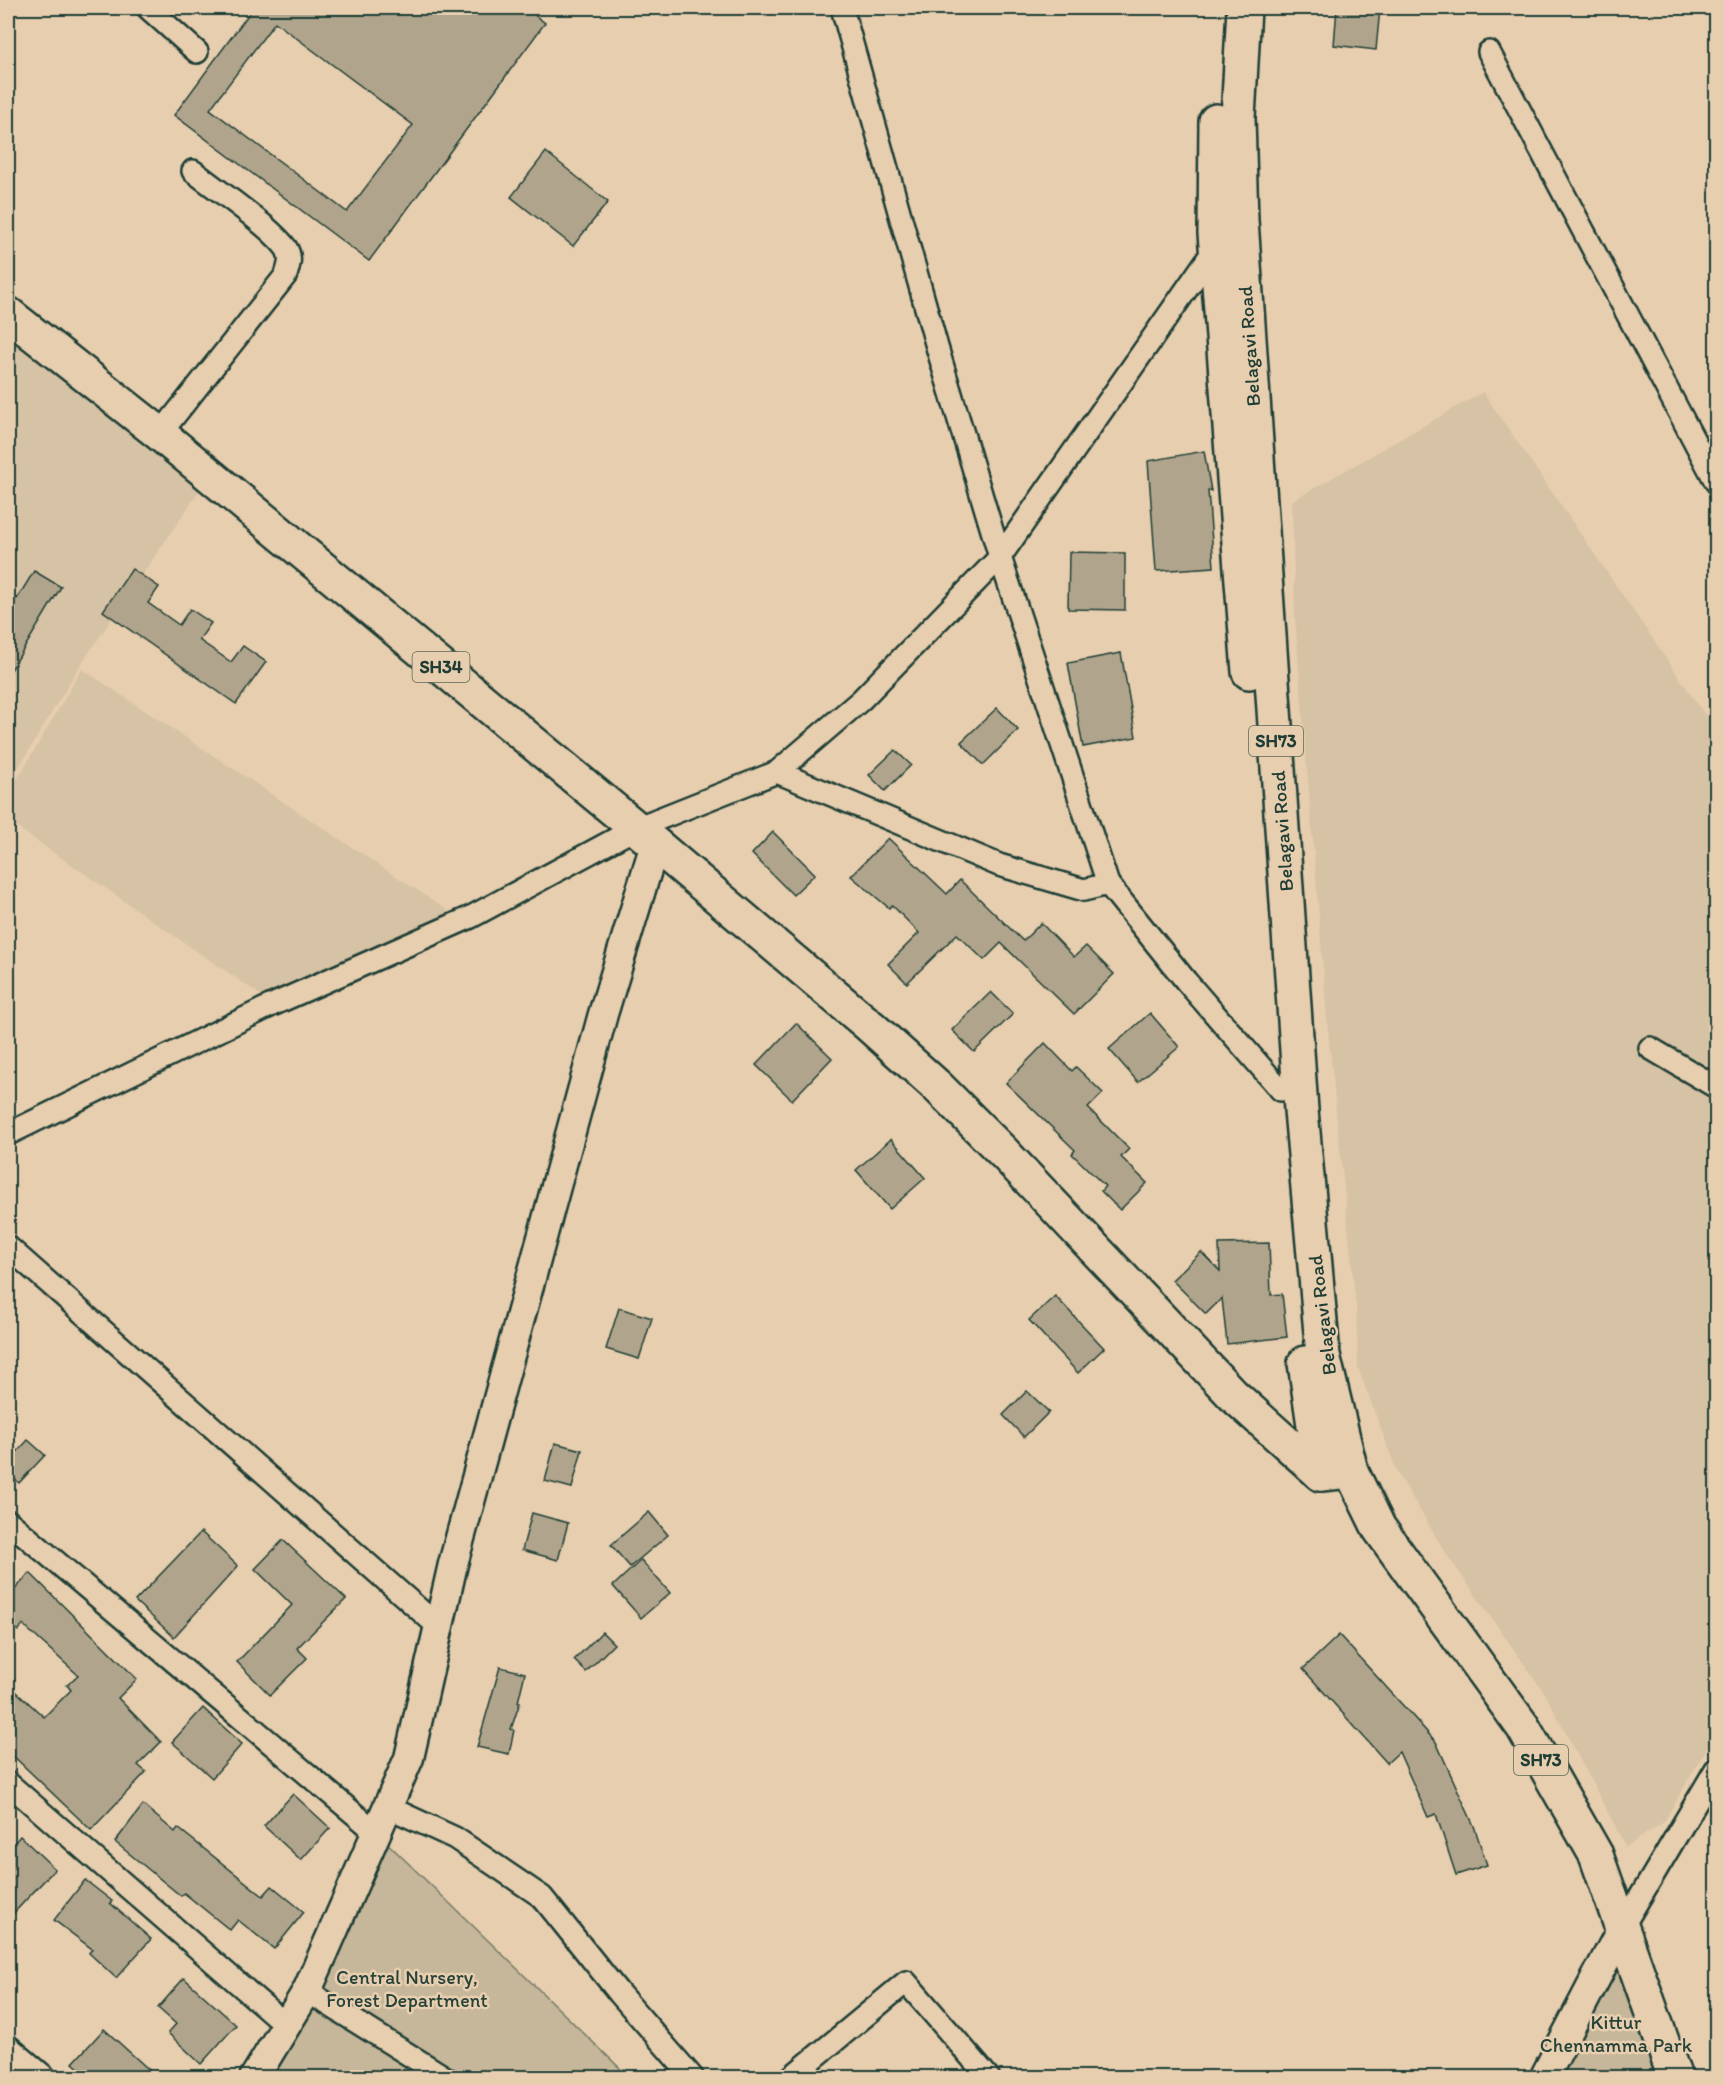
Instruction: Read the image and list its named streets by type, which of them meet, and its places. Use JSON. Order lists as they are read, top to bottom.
{
  "streets": {
    "main road": ["Belagavi Road", "SH34", "SH73"]
  },
  "crossings": [
    ["Belagavi Road", "SH34"],
    ["Belagavi Road", "SH73"],
    ["SH34", "SH73"]
  ],
  "parks": ["Central Nursery, Forest Department", "Kittur Chennamma Park"]
}
